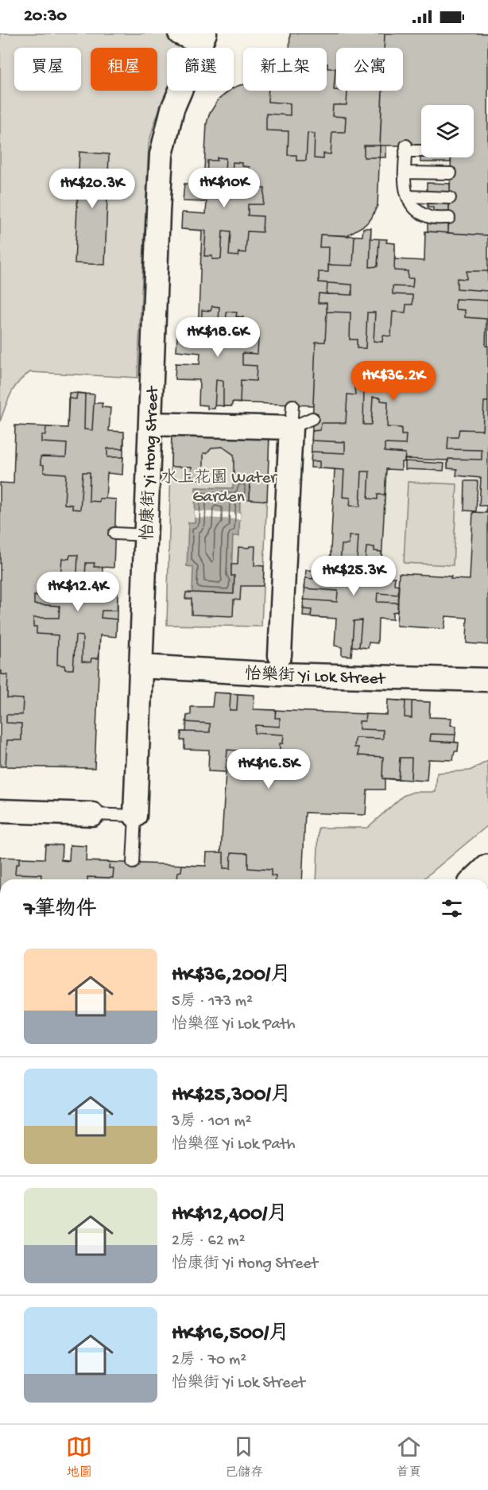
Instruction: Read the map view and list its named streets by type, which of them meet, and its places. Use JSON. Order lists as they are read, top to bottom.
{
  "streets": {
    "street": ["怡康街 Yi Hong Street", "怡樂街 Yi Lok Street"]
  },
  "crossings": [
    ["怡康街 Yi Hong Street", "怡樂街 Yi Lok Street"]
  ],
  "parks": ["水上花園 Water Garden"],
  "page": {
    "status": "20:30",
    "chip": [
      "買屋",
      "租屋",
      "篩選",
      "新上架",
      "公寓"
    ],
    "price": [
      "HK$10K",
      "HK$20.3K",
      "HK$18.6K",
      "HK$36.2K",
      "HK$25.3K",
      "HK$12.4K",
      "HK$16.5K"
    ],
    "heading": "7筆物件",
    "list": [
      {
        "name": "HK$36,200/月",
        "note": "5房 · 173 m² · 怡樂徑 Yi Lok Path"
      },
      {
        "name": "HK$25,300/月",
        "note": "3房 · 101 m² · 怡樂徑 Yi Lok Path"
      },
      {
        "name": "HK$12,400/月",
        "note": "2房 · 62 m² · 怡康街 Yi Hong Street"
      },
      {
        "name": "HK$16,500/月",
        "note": "2房 · 70 m² · 怡樂街 Yi Lok Street"
      }
    ],
    "tabs": ["地圖", "已儲存", "首頁"]
  }
}
